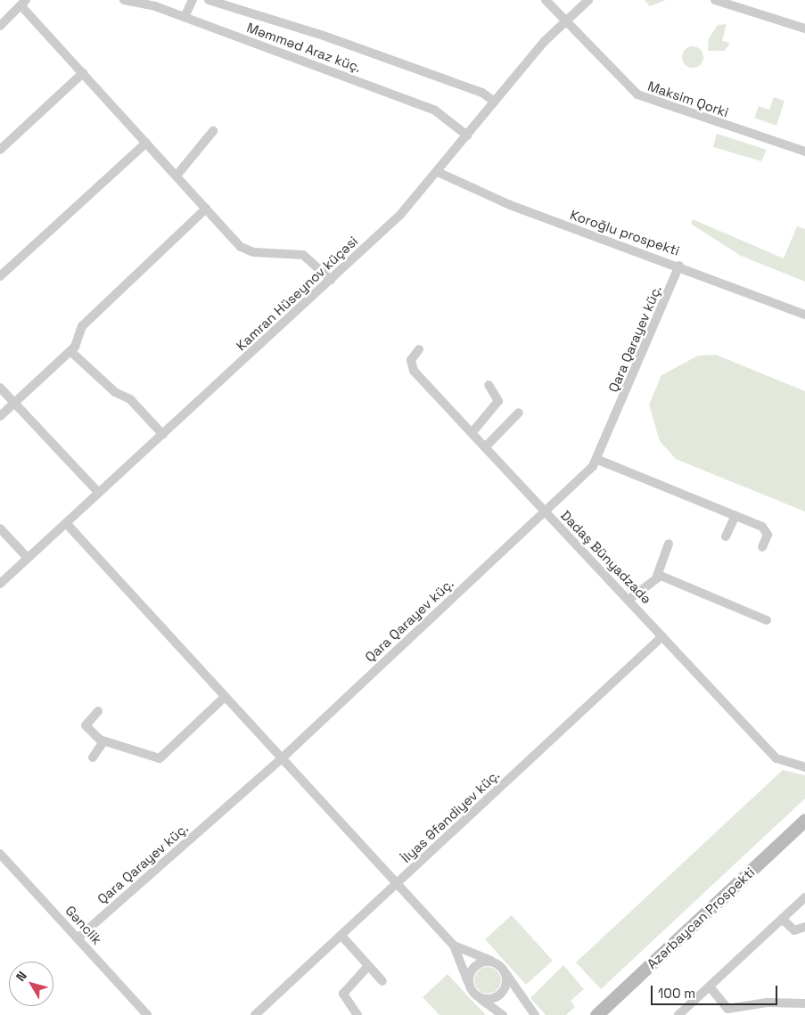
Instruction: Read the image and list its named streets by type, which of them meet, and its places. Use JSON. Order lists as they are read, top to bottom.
{
  "streets": {
    "street": [
      "Məmməd Araz küç.",
      "Maksim Qorki",
      "Koroğlu prospekti",
      "Kamran Hüseynov küçəsi",
      "Qara Qarayev küç.",
      "Dadaş Bünyadzadə",
      "İlyas Əfəndiyev küç.",
      "Azərbaycan Prospekti",
      "Gənclik"
    ]
  },
  "crossings": [
    ["Məmməd Araz küç.", "Kamran Hüseynov küçəsi"],
    ["Maksim Qorki", "Kamran Hüseynov küçəsi"],
    ["Koroğlu prospekti", "Kamran Hüseynov küçəsi"],
    ["Koroğlu prospekti", "Qara Qarayev küç."],
    ["Qara Qarayev küç.", "Dadaş Bünyadzadə"],
    ["Qara Qarayev küç.", "Gənclik"],
    ["Dadaş Bünyadzadə", "İlyas Əfəndiyev küç."]
  ],
  "scale_bar": "100 m",
  "north": "top left"
}
